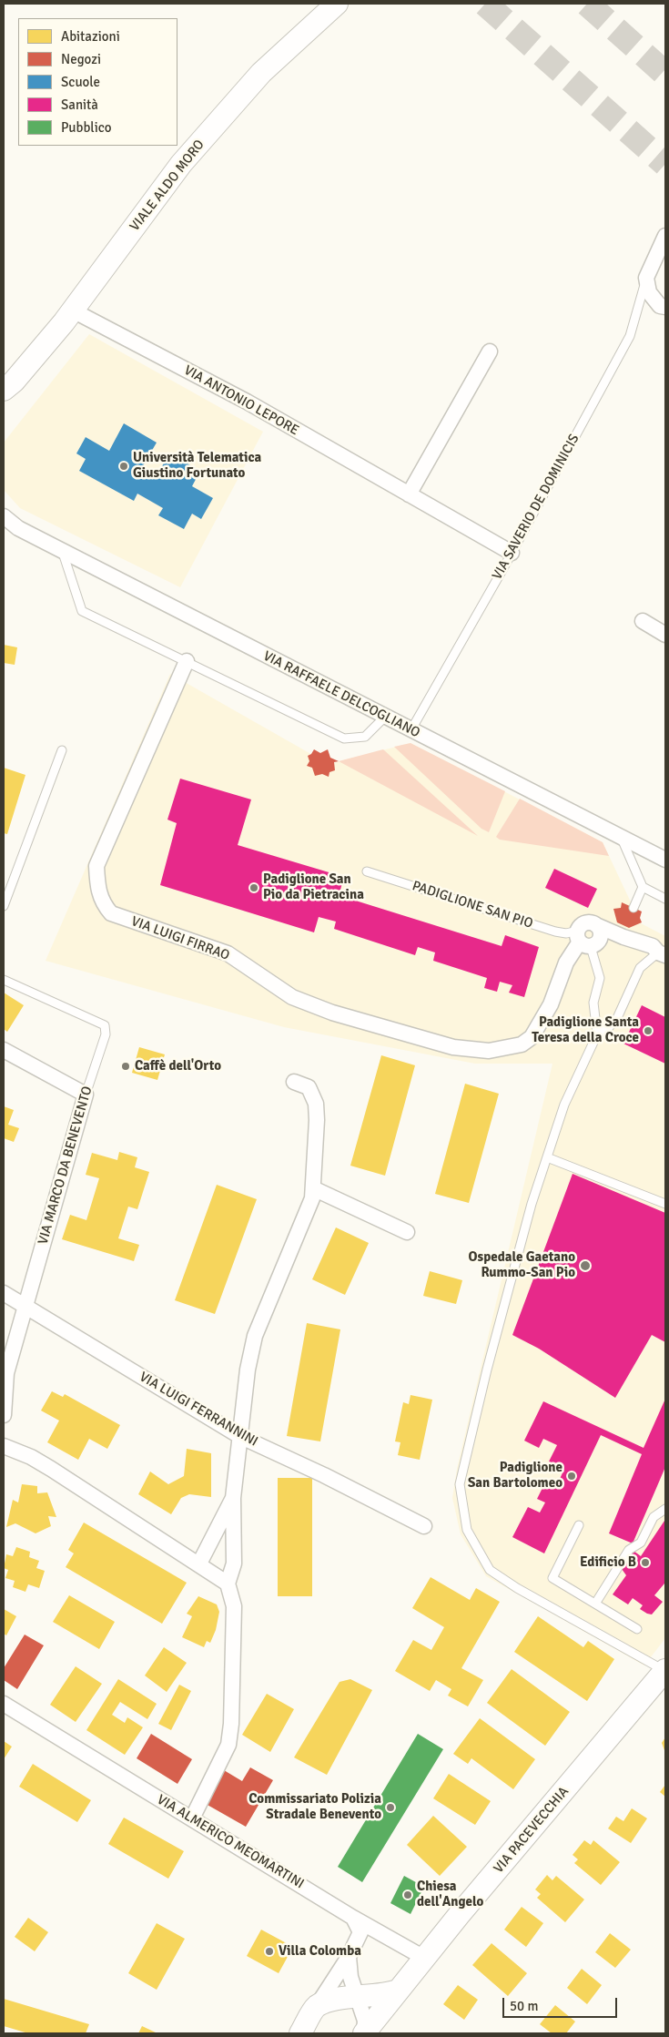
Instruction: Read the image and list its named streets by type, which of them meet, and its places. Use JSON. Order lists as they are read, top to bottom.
{
  "streets": {
    "street": [
      "VIALE ALDO MORO",
      "VIA ANTONIO LEPORE",
      "VIA SAVERIO DE DOMINICIS",
      "VIA RAFFAELE DELCOGLIANO",
      "VIA LUIGI FIRRAO",
      "VIA MARCO DA BENEVENTO",
      "VIA LUIGI FERRANNINI",
      "VIA PACEVECCHIA",
      "VIA ALMERICO MEOMARTINI"
    ],
    "lane": ["PADIGLIONE SAN PIO"]
  },
  "crossings": [
    ["VIALE ALDO MORO", "VIA ANTONIO LEPORE"],
    ["VIA ANTONIO LEPORE", "VIA SAVERIO DE DOMINICIS"],
    ["VIA SAVERIO DE DOMINICIS", "VIA RAFFAELE DELCOGLIANO"],
    ["PADIGLIONE SAN PIO", "VIA LUIGI FIRRAO"],
    ["VIA MARCO DA BENEVENTO", "VIA LUIGI FERRANNINI"],
    ["VIA PACEVECCHIA", "VIA ALMERICO MEOMARTINI"]
  ],
  "places": [
    "Università Telematica Giustino Fortunato",
    "Padiglione San Pio da Pietracina",
    "Padiglione Santa Teresa della Croce",
    "Caffè dell'Orto",
    "Ospedale Gaetano Rummo-San Pio",
    "Padiglione San Bartolomeo",
    "Edificio B",
    "Commissariato Polizia Stradale Benevento",
    "Chiesa dell'Angelo",
    "Villa Colomba"
  ],
  "legend": [
    "Abitazioni",
    "Negozi",
    "Scuole",
    "Sanità",
    "Pubblico"
  ],
  "scale_bar": "50 m"
}
